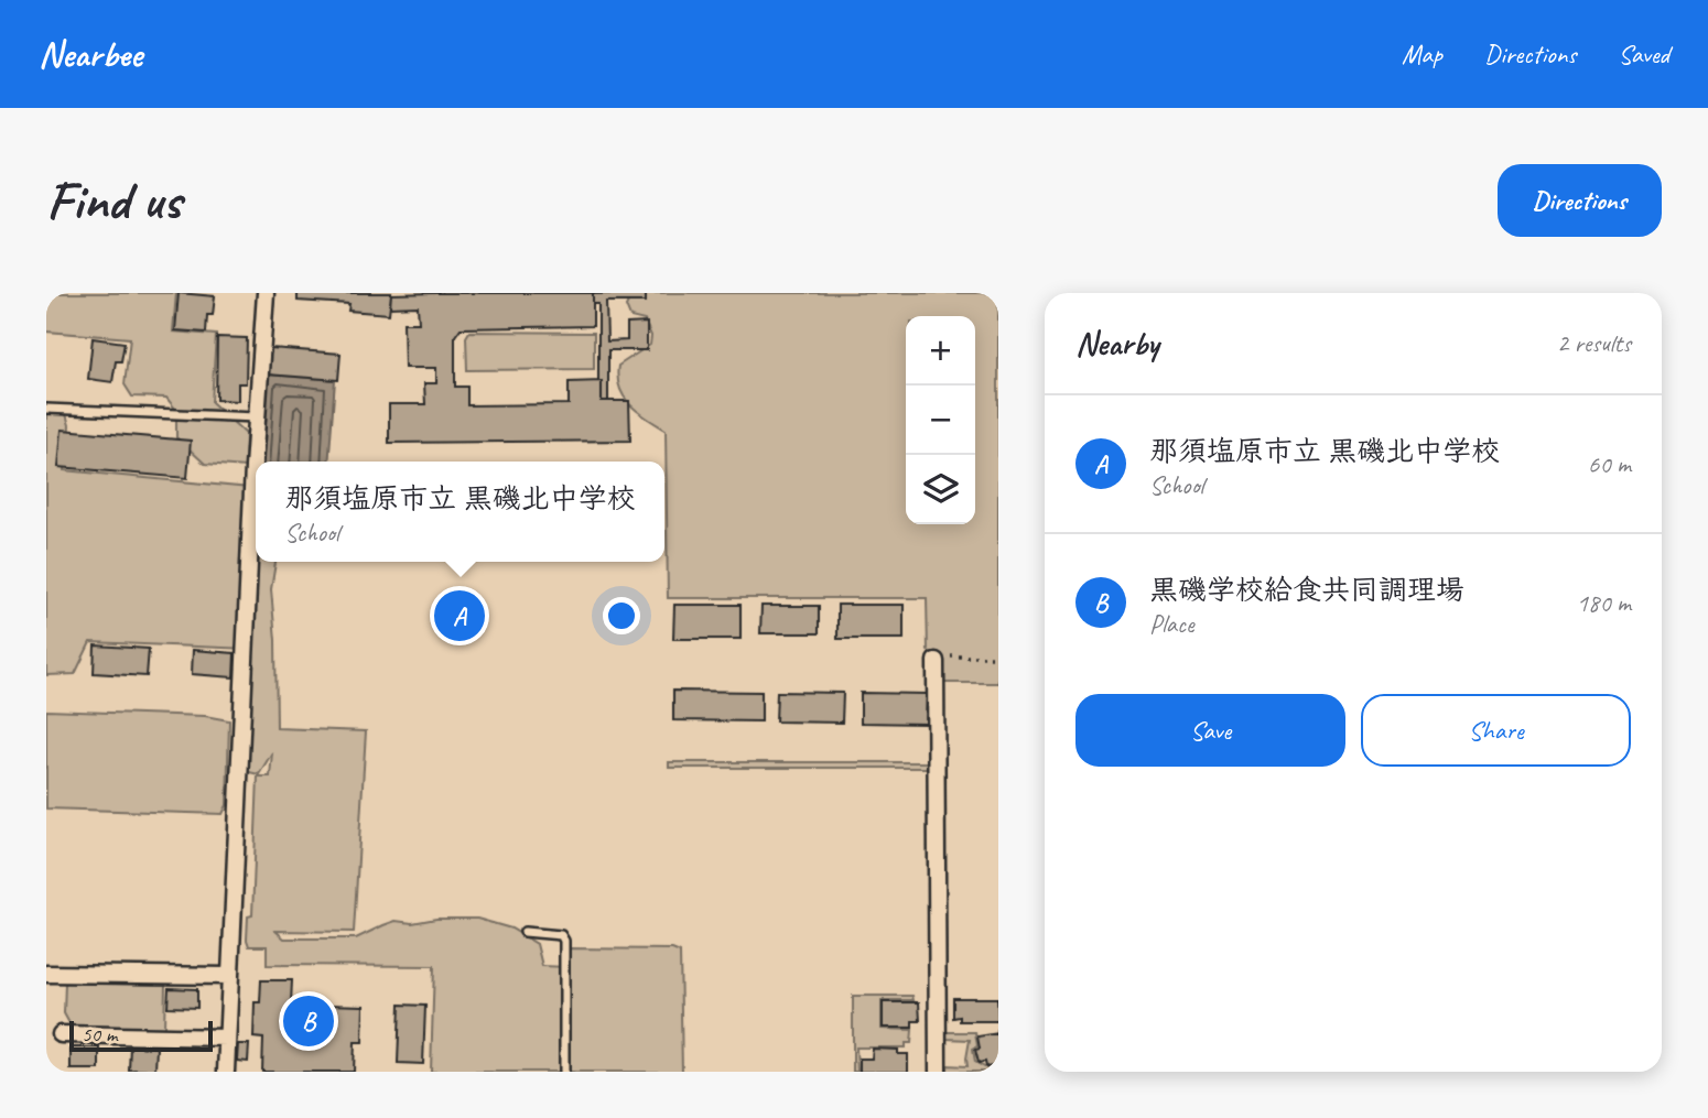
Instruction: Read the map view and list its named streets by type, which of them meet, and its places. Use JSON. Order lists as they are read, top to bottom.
{
  "scale_bar": "50 m",
  "page": {
    "header": "Nearbee",
    "nav": ["Map", "Directions", "Saved"],
    "buttons": [
      "Directions",
      ["Save", "Share"]
    ],
    "title": "Find us",
    "heading": ["Nearby", "2 results"],
    "map_buttons": ["+", "−"],
    "list": [
      {
        "mark": "A",
        "name": "那須塩原市立 黒磯北中学校",
        "note": "School",
        "value": "60 m"
      },
      {
        "mark": "B",
        "name": "黒磯学校給食共同調理場",
        "note": "Place",
        "value": "180 m"
      }
    ],
    "popup": ["那須塩原市立 黒磯北中学校", "School"],
    "pins": ["A", "B"],
    "scale": "50 m"
  }
}
